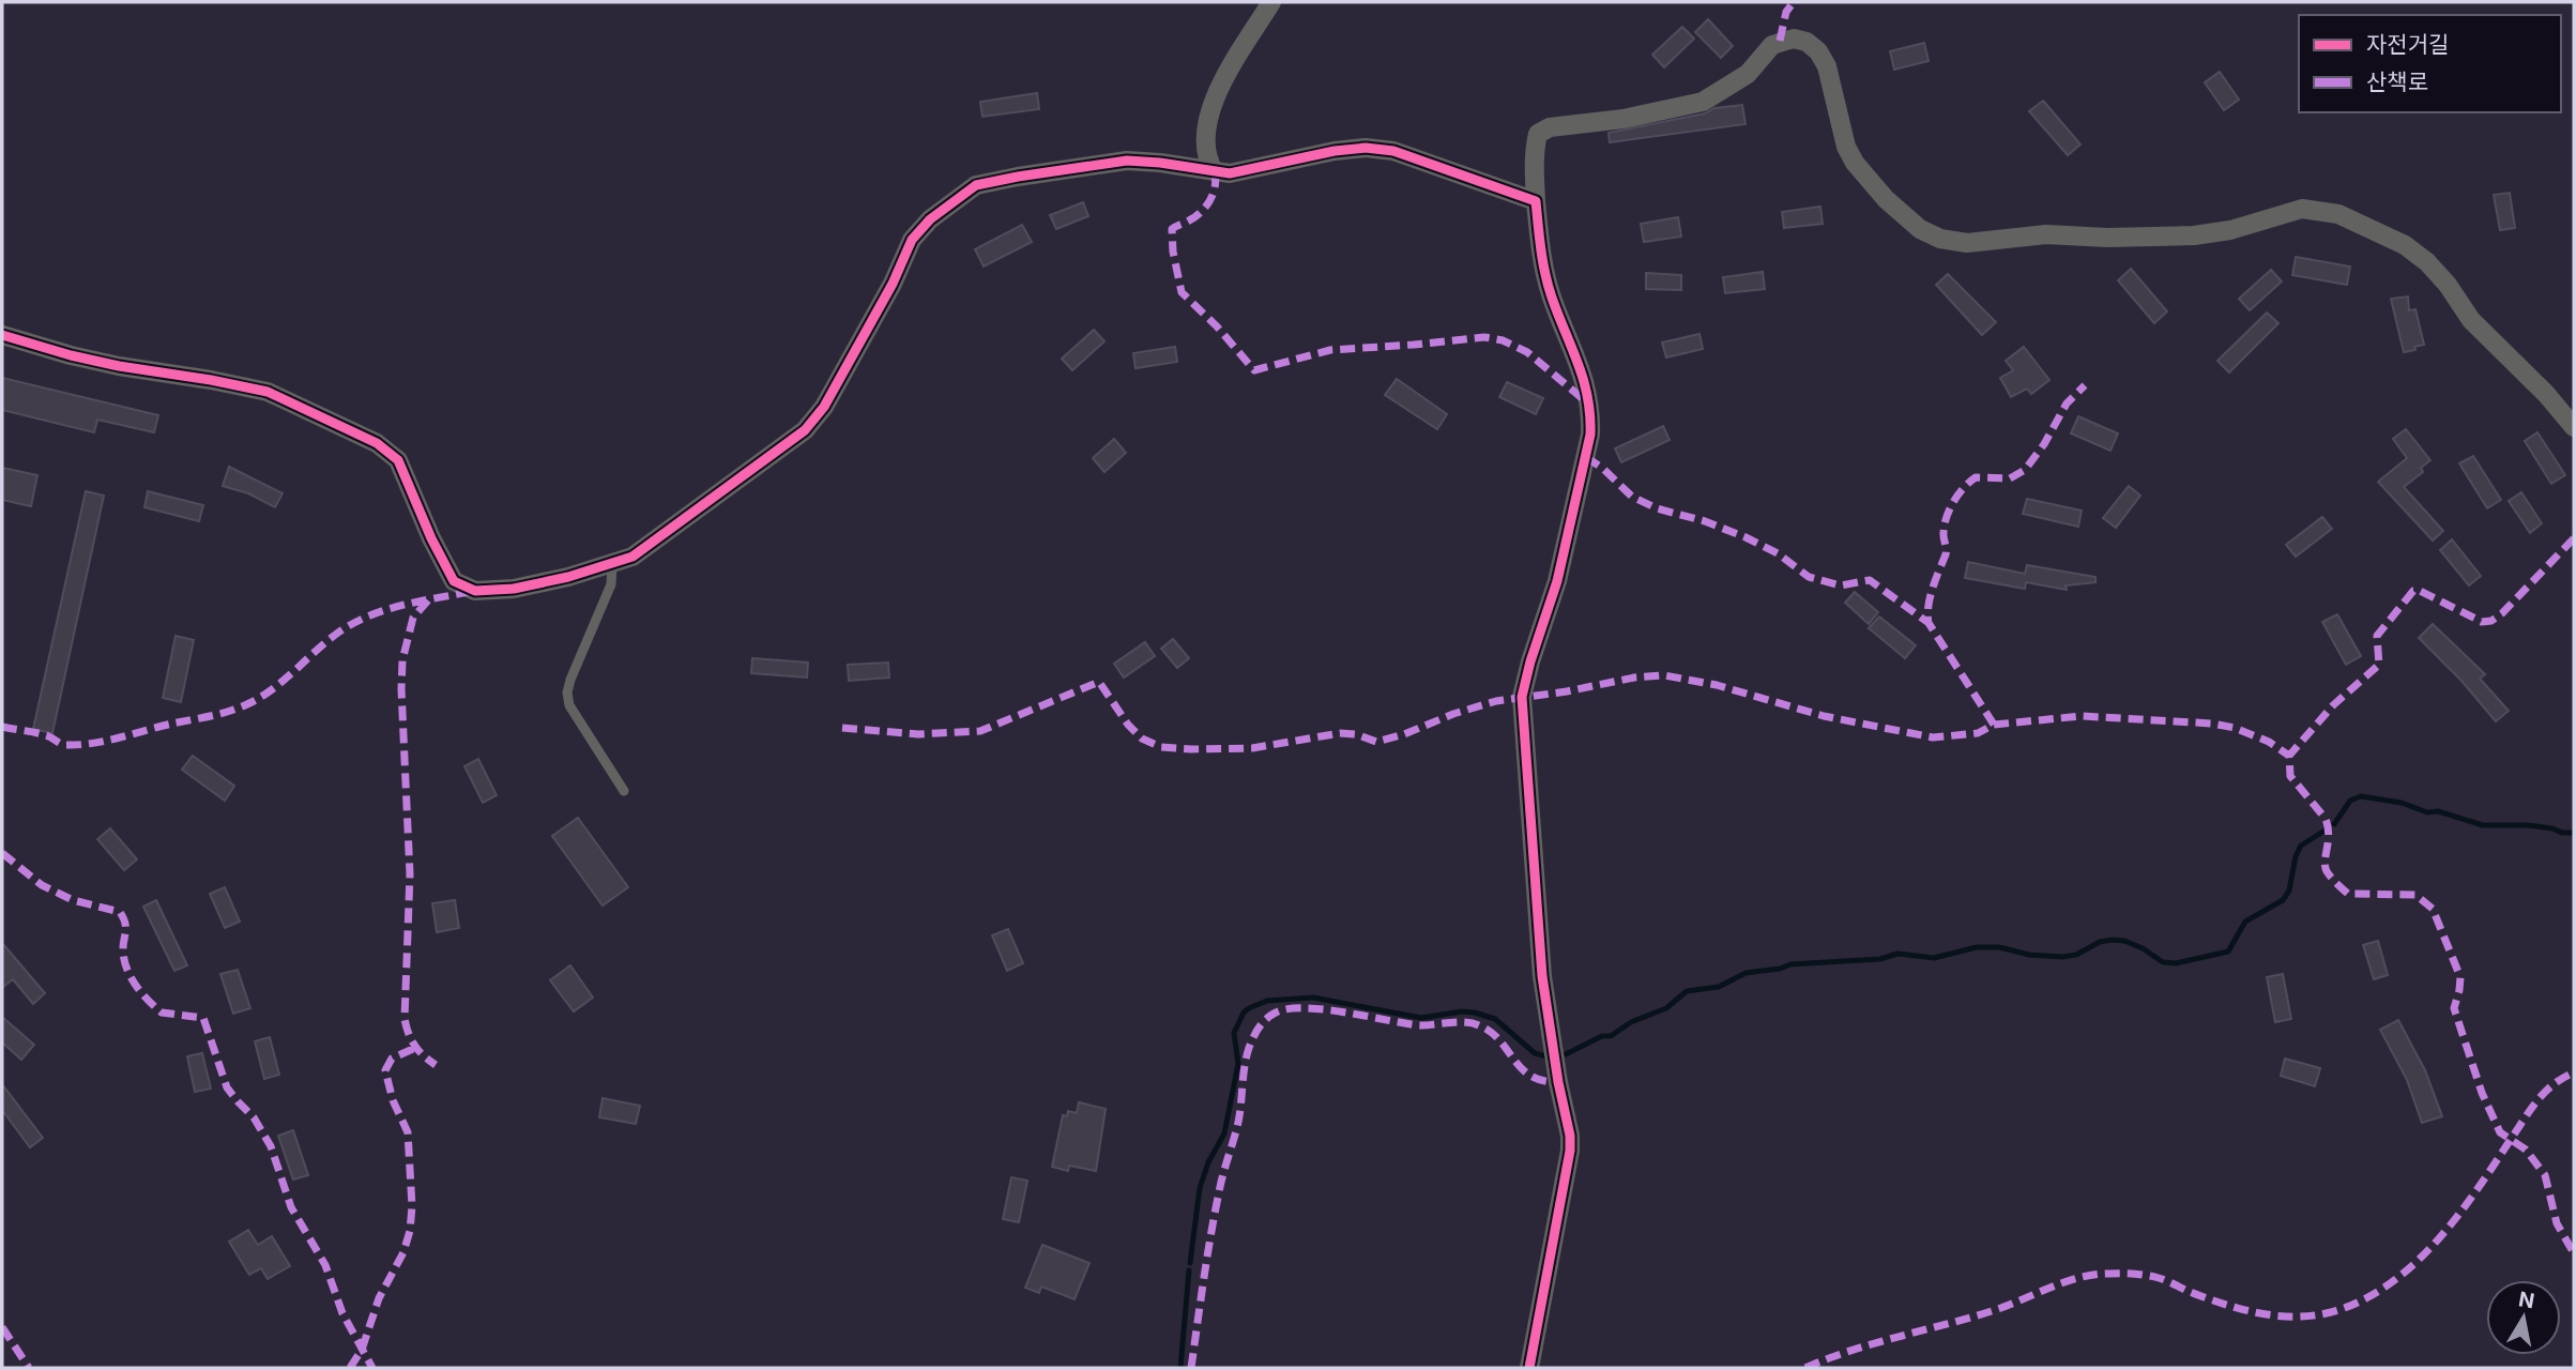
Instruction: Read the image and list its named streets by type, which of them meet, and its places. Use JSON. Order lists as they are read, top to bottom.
{
  "legend": ["자전거길", "산책로"],
  "north": "top"
}
